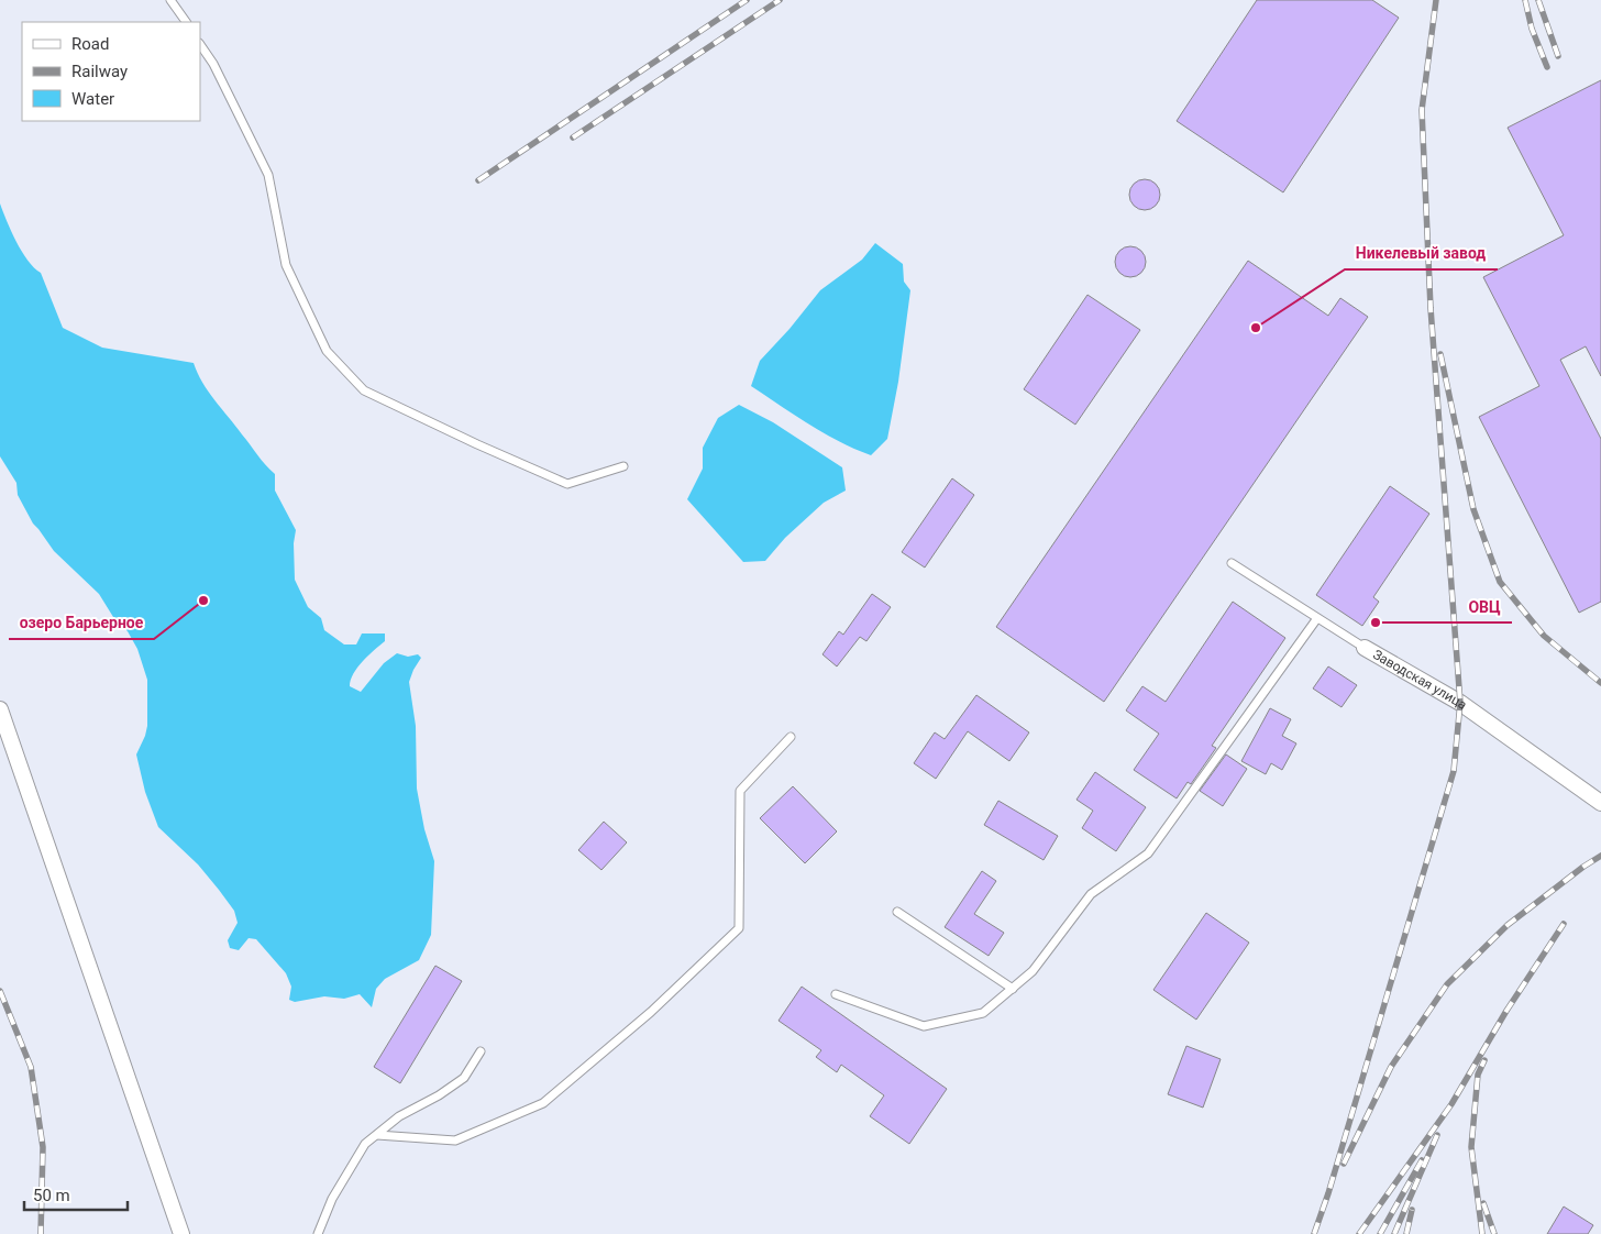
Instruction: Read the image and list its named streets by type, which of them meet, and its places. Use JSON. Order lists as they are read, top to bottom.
{
  "streets": {
    "street": ["Заводская улица"]
  },
  "places": ["Никелевый завод", "озеро Барьерное", "ОВЦ"],
  "legend": ["Road", "Railway", "Water"],
  "scale_bar": "50 m"
}
